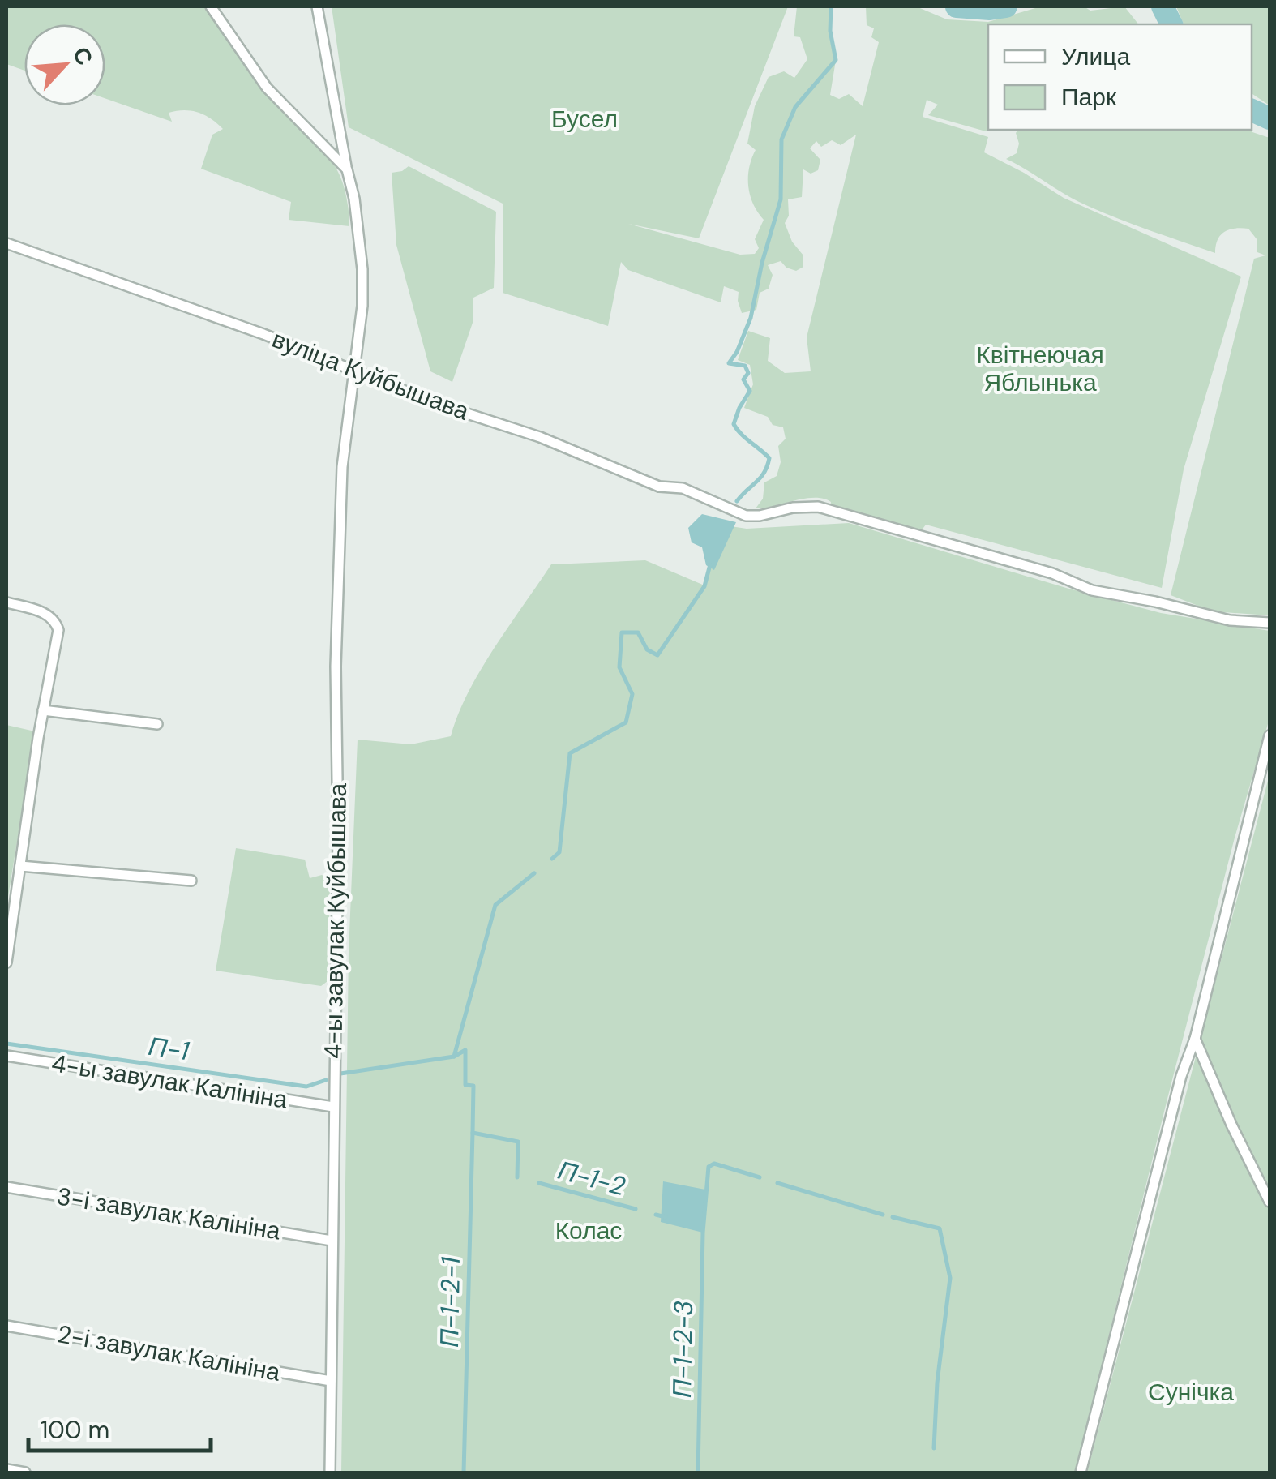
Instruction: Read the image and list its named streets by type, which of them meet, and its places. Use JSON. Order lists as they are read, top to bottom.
{
  "streets": {
    "street": [
      "вуліца Куйбышава",
      "4-ы завулак Куйбышава",
      "4-ы завулак Калініна",
      "3-і завулак Калініна",
      "2-і завулак Калініна"
    ]
  },
  "crossings": [
    ["вуліца Куйбышава", "4-ы завулак Куйбышава"],
    ["4-ы завулак Куйбышава", "4-ы завулак Калініна"],
    ["4-ы завулак Куйбышава", "3-і завулак Калініна"],
    ["4-ы завулак Куйбышава", "2-і завулак Калініна"]
  ],
  "water": [
    "П-1",
    "П-1-2",
    "П-1-2-1",
    "П-1-2-3"
  ],
  "parks": [
    "Бусел",
    "Квітнеючая Яблынька",
    "Колас",
    "Сунічка"
  ],
  "legend": ["Улица", "Парк"],
  "scale_bar": "100 m",
  "north": "top right"
}
